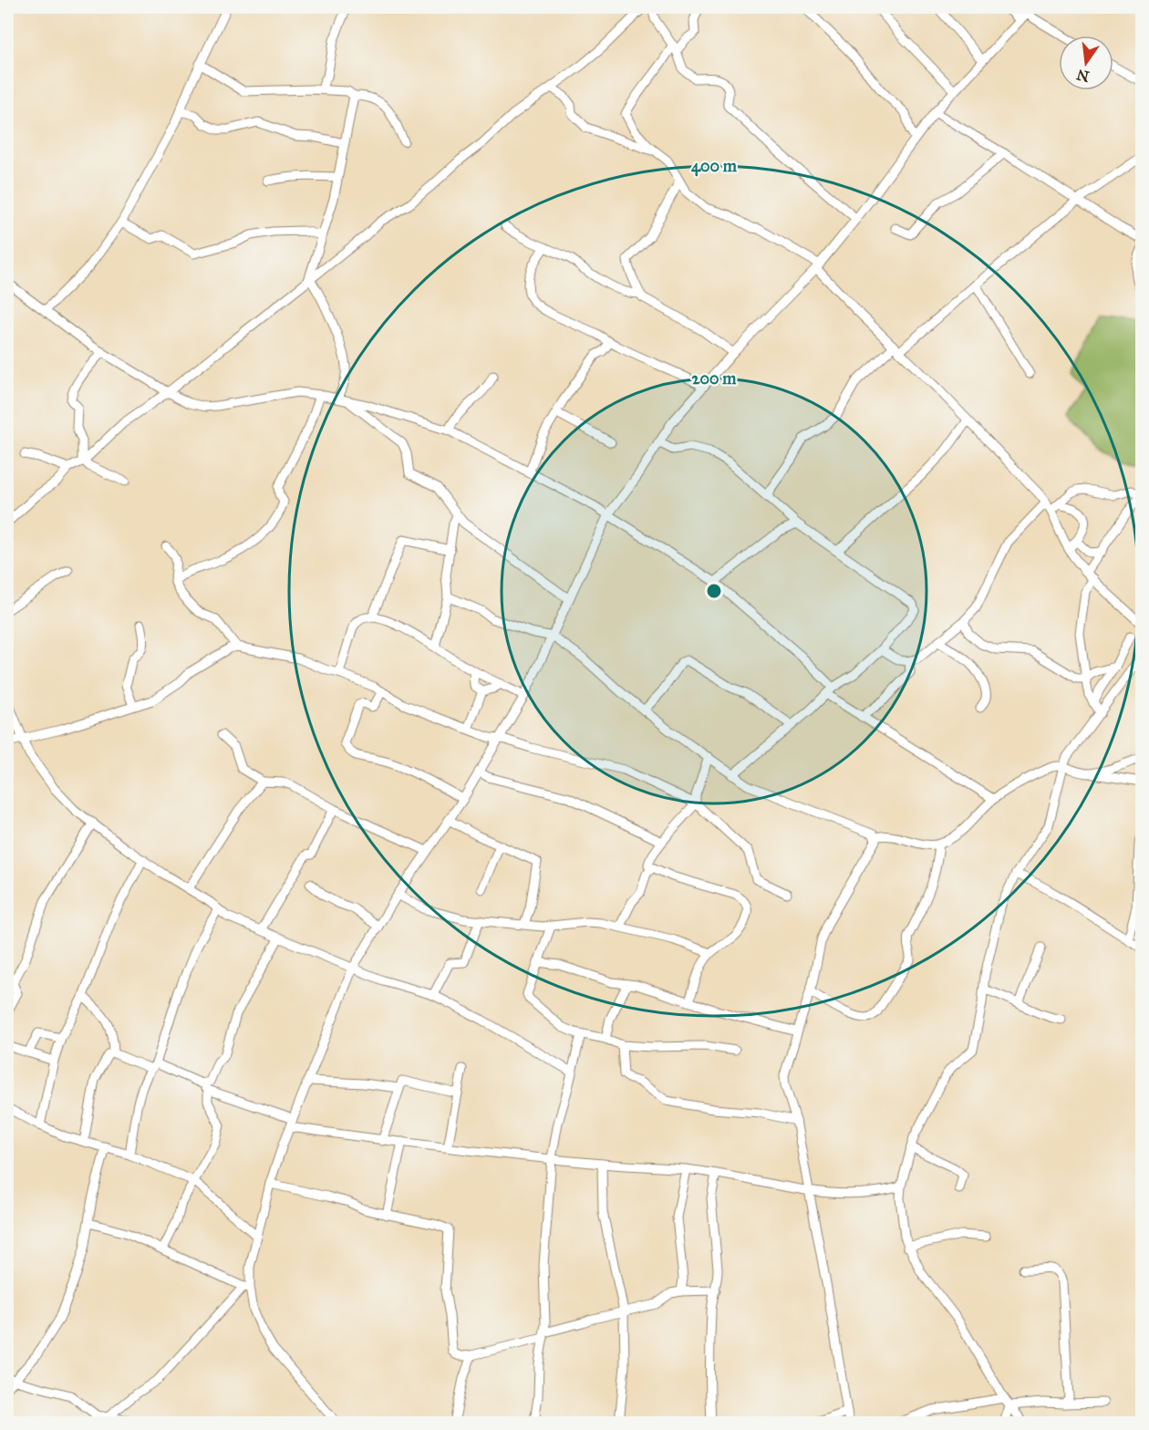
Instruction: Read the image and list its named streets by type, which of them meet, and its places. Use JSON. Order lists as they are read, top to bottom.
{
  "north": "bottom",
  "rings": ["400 m", "200 m"]
}
